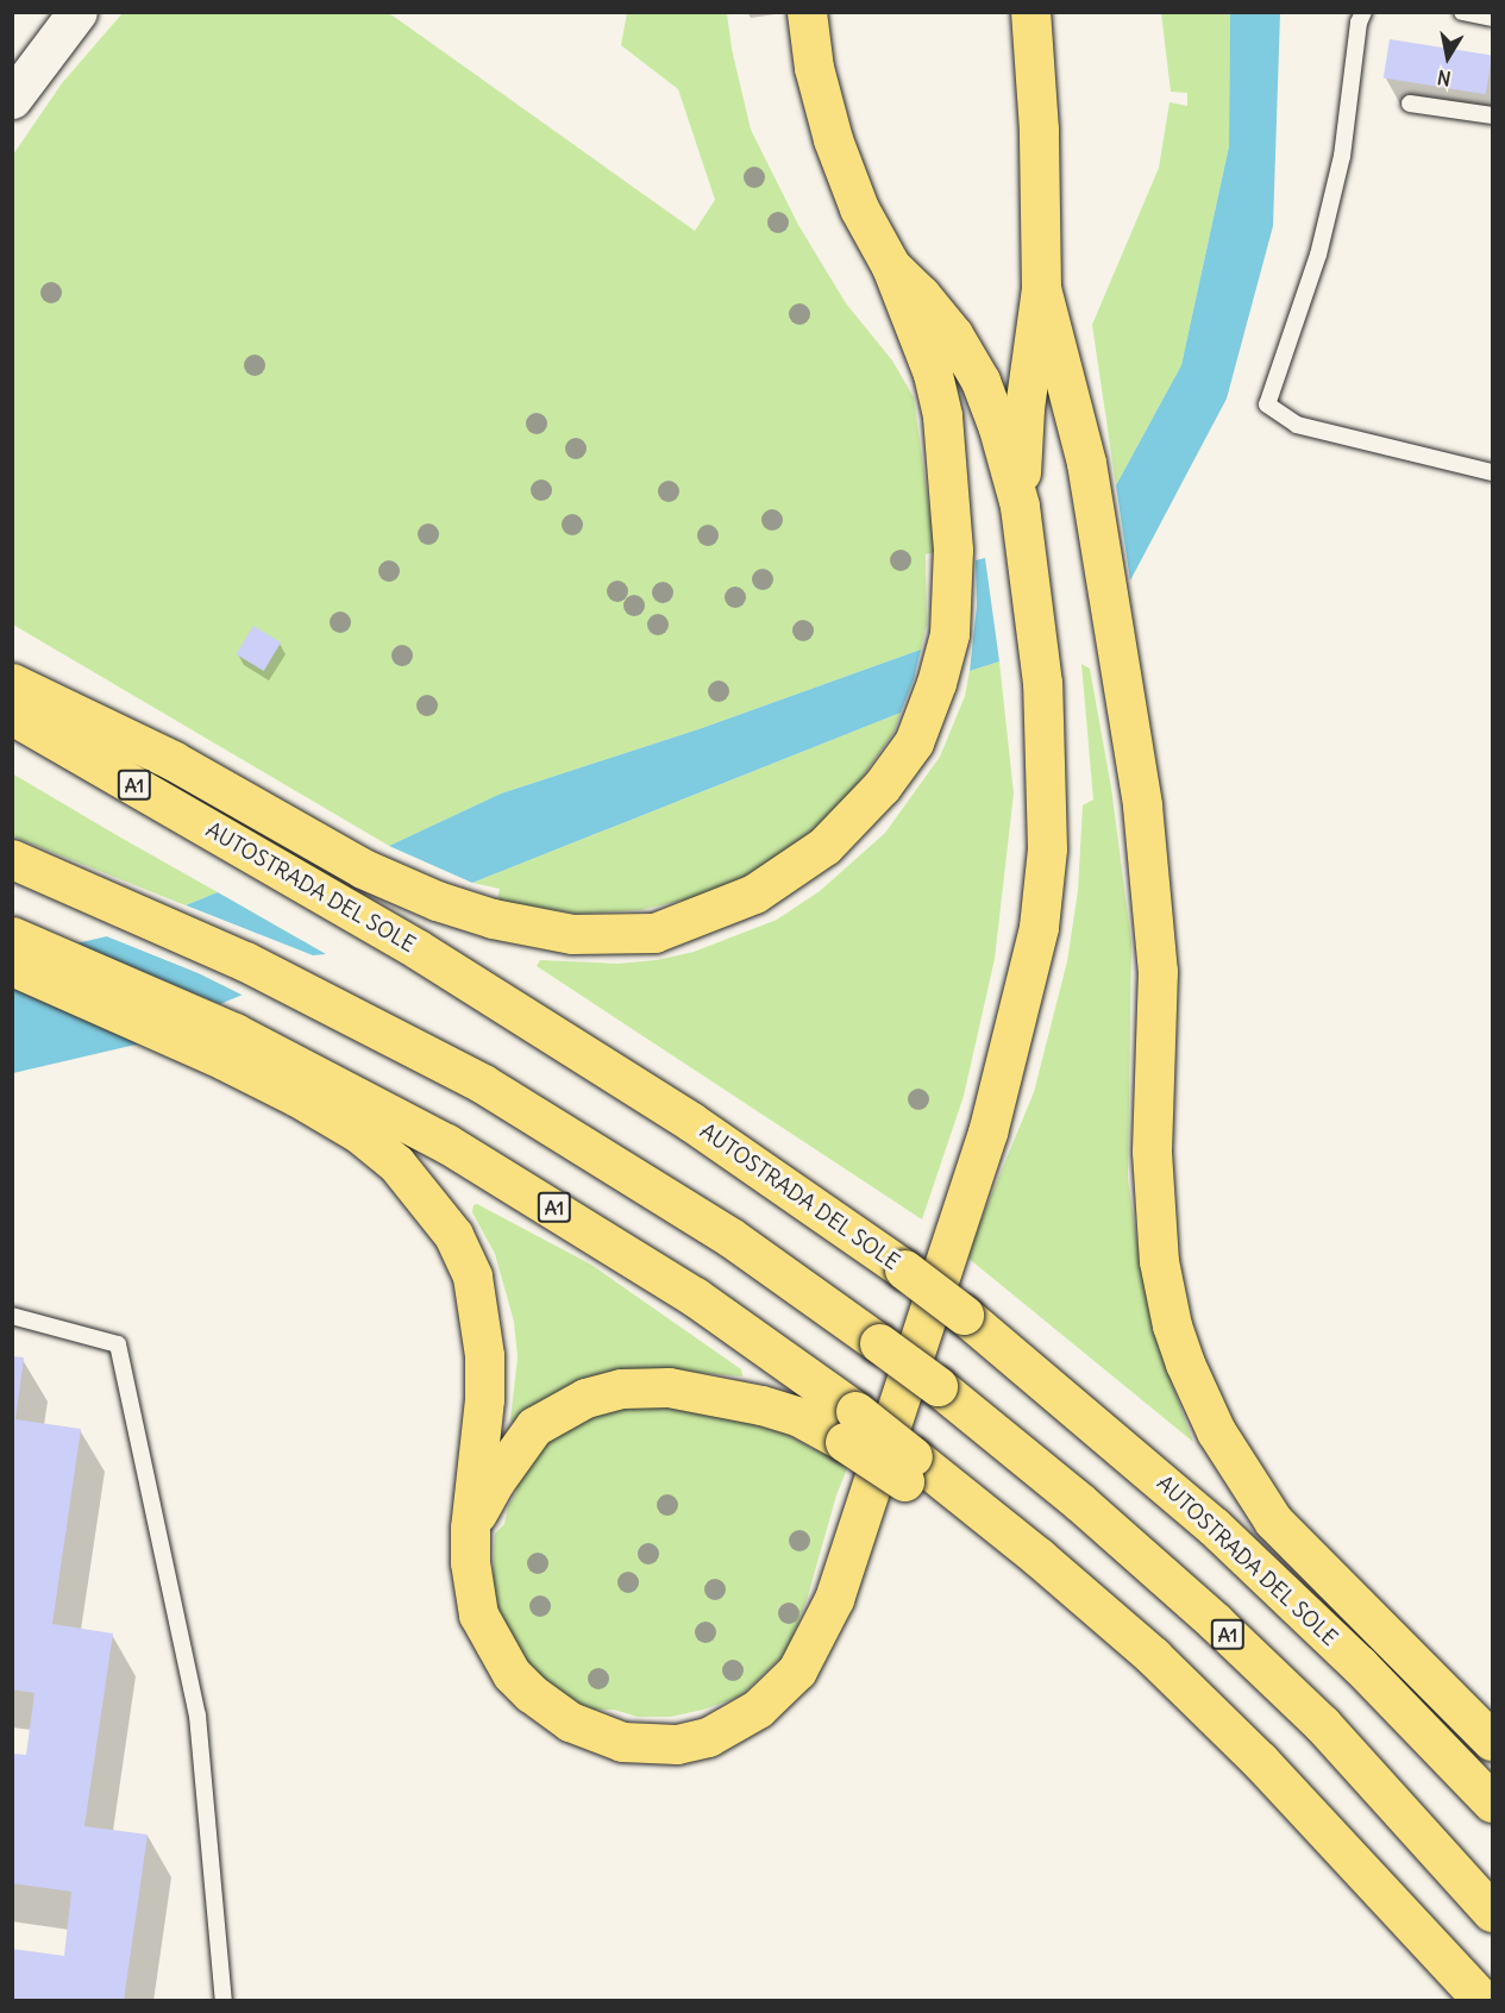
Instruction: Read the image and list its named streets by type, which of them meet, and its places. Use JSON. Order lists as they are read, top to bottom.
{
  "streets": {
    "highway": ["A1", "AUTOSTRADA DEL SOLE"]
  },
  "north": "bottom"
}
